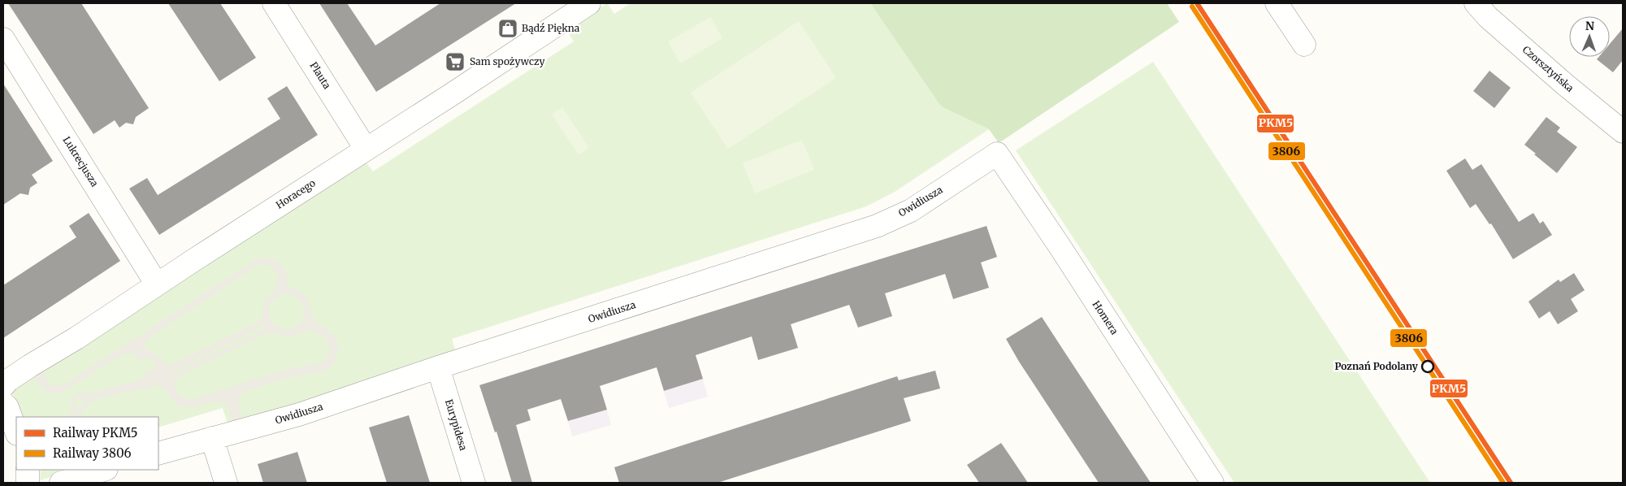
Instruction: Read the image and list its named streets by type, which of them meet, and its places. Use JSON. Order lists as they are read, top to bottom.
{
  "streets": {
    "street": [
      "Czorsztyńska",
      "Plauta",
      "Lukrecjusza",
      "Horacego",
      "Owidiusza",
      "Homera",
      "Eurypidesa"
    ]
  },
  "crossings": [
    ["Plauta", "Horacego"],
    ["Lukrecjusza", "Horacego"],
    ["Owidiusza", "Homera"],
    ["Owidiusza", "Eurypidesa"]
  ],
  "places": {
    "shop": ["Bądź Piękna"],
    "supermarket": ["Sam spożywczy"],
    "other": ["Poznań Podolany"]
  },
  "lines": ["rail line PKM5", "rail line 3806"],
  "legend": ["Railway PKM5", "Railway 3806"],
  "north": "top"
}
